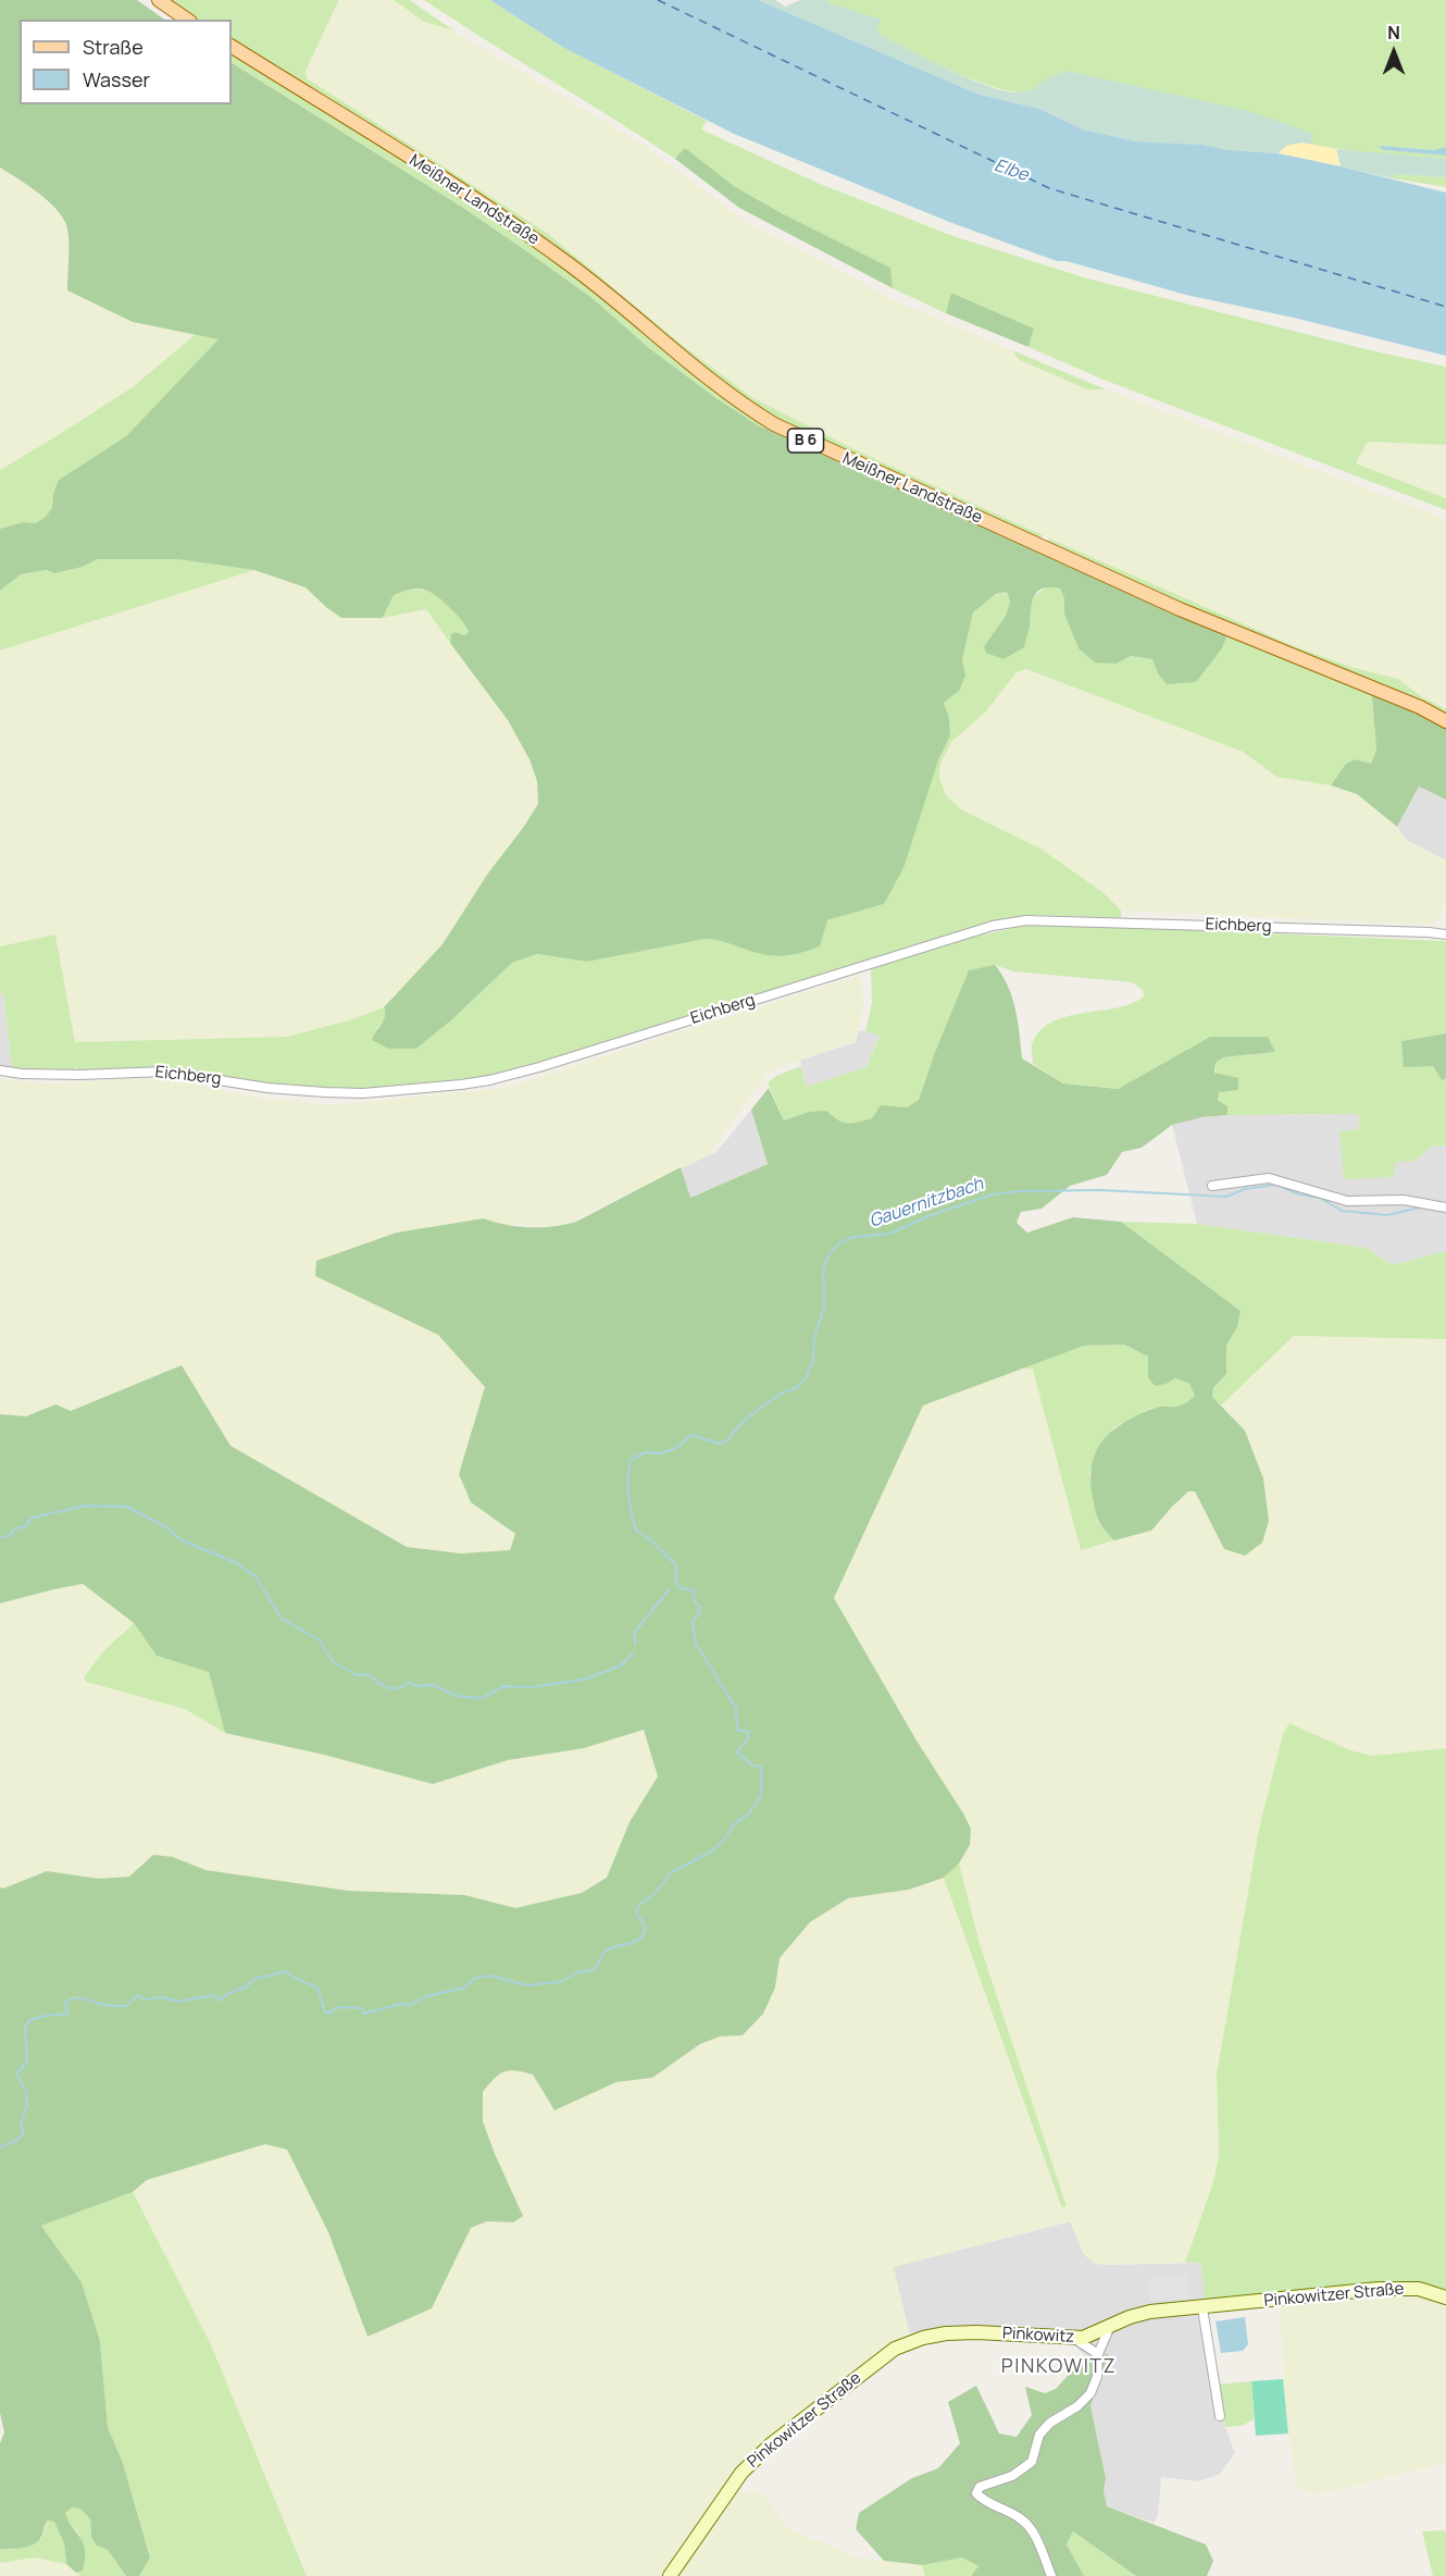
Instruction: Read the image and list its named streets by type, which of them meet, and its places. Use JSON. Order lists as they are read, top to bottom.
{
  "streets": {
    "main road": ["Meißner Landstraße", "B 6"],
    "street": ["Eichberg", "Pinkowitzer Straße", "Pinkowitz"]
  },
  "crossings": [
    ["Pinkowitzer Straße", "Pinkowitz"]
  ],
  "districts": ["PINKOWITZ"],
  "water": ["Elbe", "Gauernitzbach"],
  "legend": ["Straße", "Wasser"],
  "north": "top"
}
